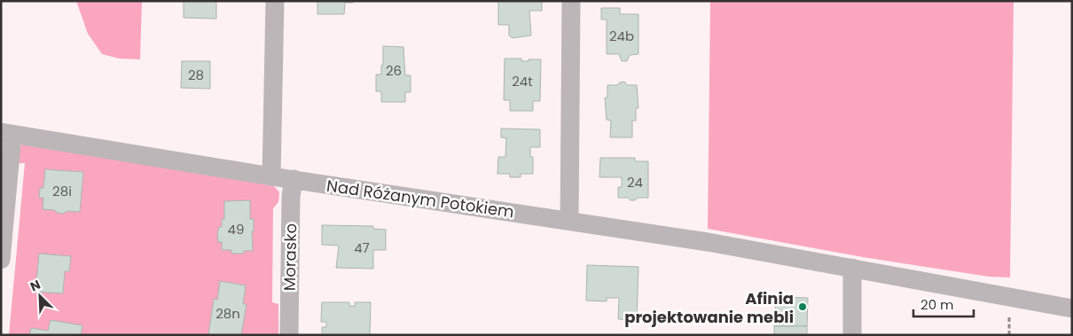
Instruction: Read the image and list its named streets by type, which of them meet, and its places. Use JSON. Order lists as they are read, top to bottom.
{
  "streets": {
    "street": ["Nad Różanym Potokiem", "Morasko"]
  },
  "crossings": [
    ["Nad Różanym Potokiem", "Morasko"]
  ],
  "places": ["Afinia projektowanie mebli"],
  "house_numbers": [
    "24b",
    "26",
    "28",
    "24t",
    "24",
    "28i",
    "49",
    "47",
    "28n"
  ],
  "scale_bar": "20 m",
  "north": "top left"
}
